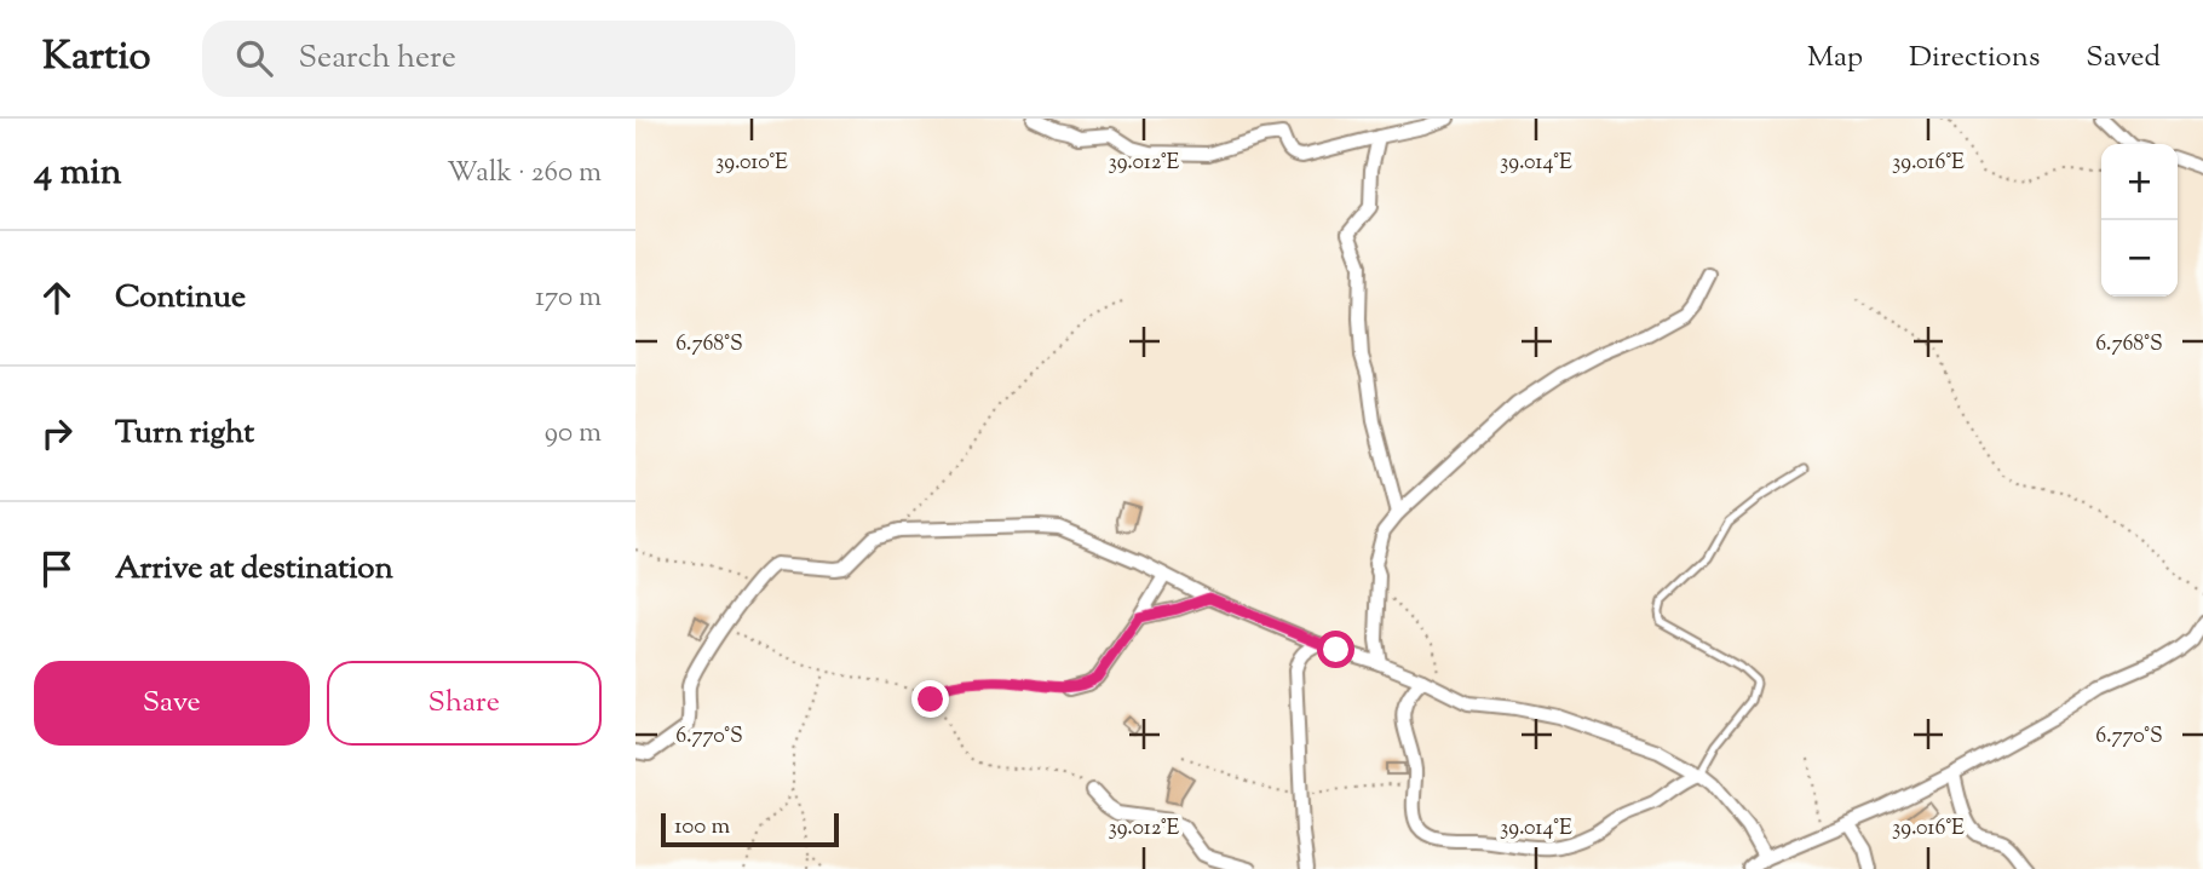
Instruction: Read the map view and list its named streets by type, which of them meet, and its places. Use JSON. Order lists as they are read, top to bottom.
{
  "scale_bar": "100 m",
  "page": {
    "header": "Kartio",
    "search": "Search here",
    "nav": ["Map", "Directions", "Saved"],
    "heading": ["4 min", "Walk · 260 m"],
    "map_buttons": ["+", "−"],
    "list": [
      ["Continue", "170 m"],
      ["Turn right", "90 m"],
      "Arrive at destination"
    ],
    "buttons": ["Save", "Share"],
    "scale": "100 m"
  },
  "coordinates": [
    "39.010°E",
    "39.012°E",
    "39.014°E",
    "39.016°E",
    "6.768°S",
    "6.770°S"
  ]
}
